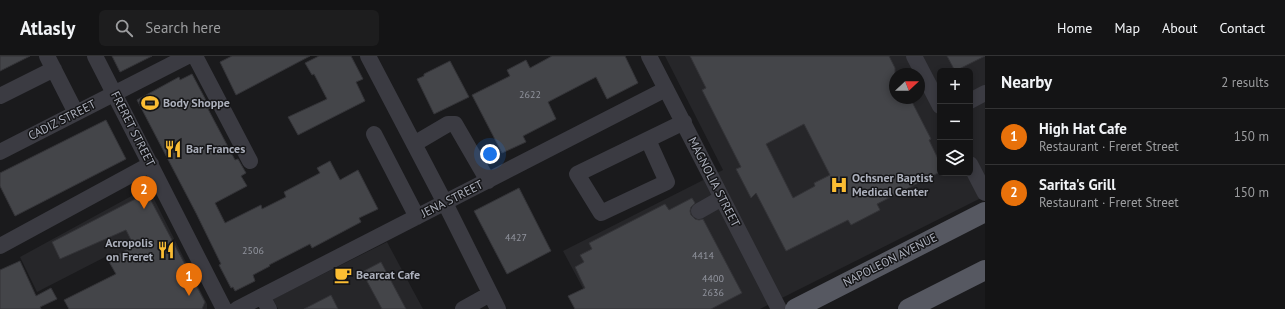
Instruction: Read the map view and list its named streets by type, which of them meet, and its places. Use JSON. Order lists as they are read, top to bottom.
{
  "streets": {
    "main road": ["NAPOLEON AVENUE"],
    "street": [
      "CADIZ STREET",
      "FRERET STREET",
      "MAGNOLIA STREET",
      "JENA STREET"
    ]
  },
  "crossings": [
    ["CADIZ STREET", "FRERET STREET"],
    ["MAGNOLIA STREET", "JENA STREET"]
  ],
  "places": {
    "sports": ["Body Shoppe"],
    "restaurant": ["Bar Frances", "Acropolis on Freret"],
    "hospital": ["Ochsner Baptist Medical Center"],
    "cafe": ["Bearcat Cafe"]
  },
  "house_numbers": [
    "2622",
    "4427",
    "2506",
    "4414",
    "4400",
    "2636"
  ],
  "north": "right",
  "page": {
    "header": "Atlasly",
    "search": "Search here",
    "nav": [
      "Home",
      "Map",
      "About",
      "Contact"
    ],
    "heading": ["Nearby", "2 results"],
    "map_buttons": ["+", "−"],
    "list": [
      {
        "mark": "1",
        "name": "High Hat Cafe",
        "note": "Restaurant · Freret Street",
        "value": "150 m"
      },
      {
        "mark": "2",
        "name": "Sarita's Grill",
        "note": "Restaurant · Freret Street",
        "value": "150 m"
      }
    ],
    "pins": ["2", "1"]
  }
}
